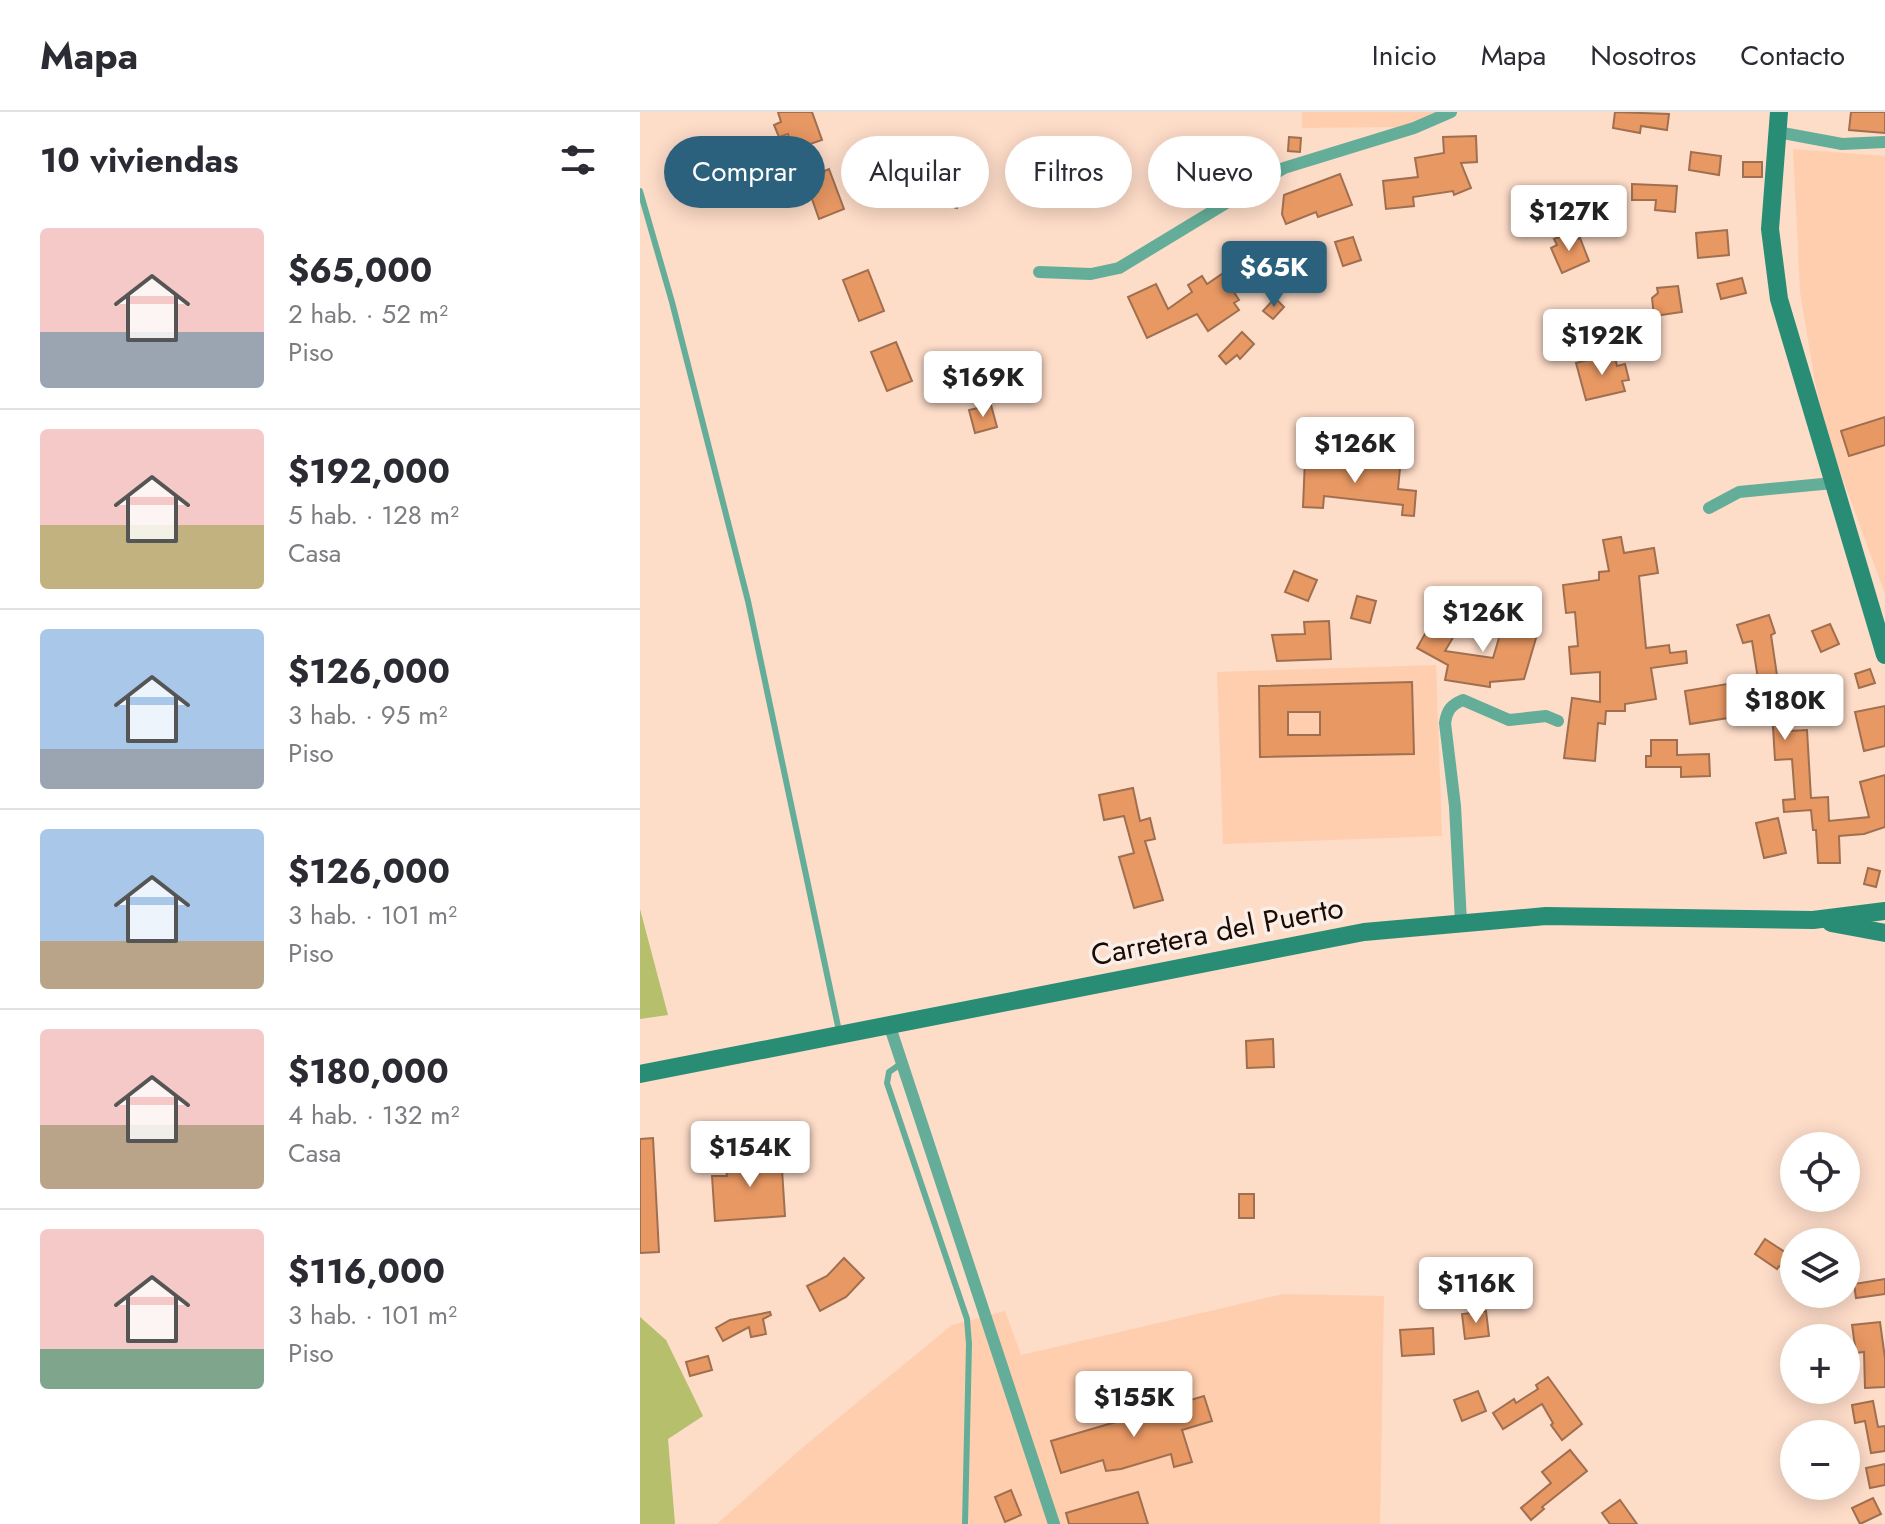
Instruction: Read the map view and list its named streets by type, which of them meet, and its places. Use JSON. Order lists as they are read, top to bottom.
{
  "streets": {
    "main road": ["Carretera del Puerto"]
  },
  "page": {
    "header": "Mapa",
    "nav": [
      "Inicio",
      "Mapa",
      "Nosotros",
      "Contacto"
    ],
    "heading": "10 viviendas",
    "chip": [
      "Comprar",
      "Alquilar",
      "Filtros",
      "Nuevo"
    ],
    "price": [
      "$127K",
      "$65K",
      "$192K",
      "$169K",
      "$126K",
      "$126K",
      "$180K",
      "$154K",
      "$116K",
      "$155K"
    ],
    "list": [
      {
        "name": "$65,000",
        "note": "2 hab. · 52 m² · Piso"
      },
      {
        "name": "$192,000",
        "note": "5 hab. · 128 m² · Casa"
      },
      {
        "name": "$126,000",
        "note": "3 hab. · 95 m² · Piso"
      },
      {
        "name": "$126,000",
        "note": "3 hab. · 101 m² · Piso"
      },
      {
        "name": "$180,000",
        "note": "4 hab. · 132 m² · Casa"
      },
      {
        "name": "$116,000",
        "note": "3 hab. · 101 m² · Piso"
      }
    ],
    "map_buttons": ["+", "−"]
  }
}
